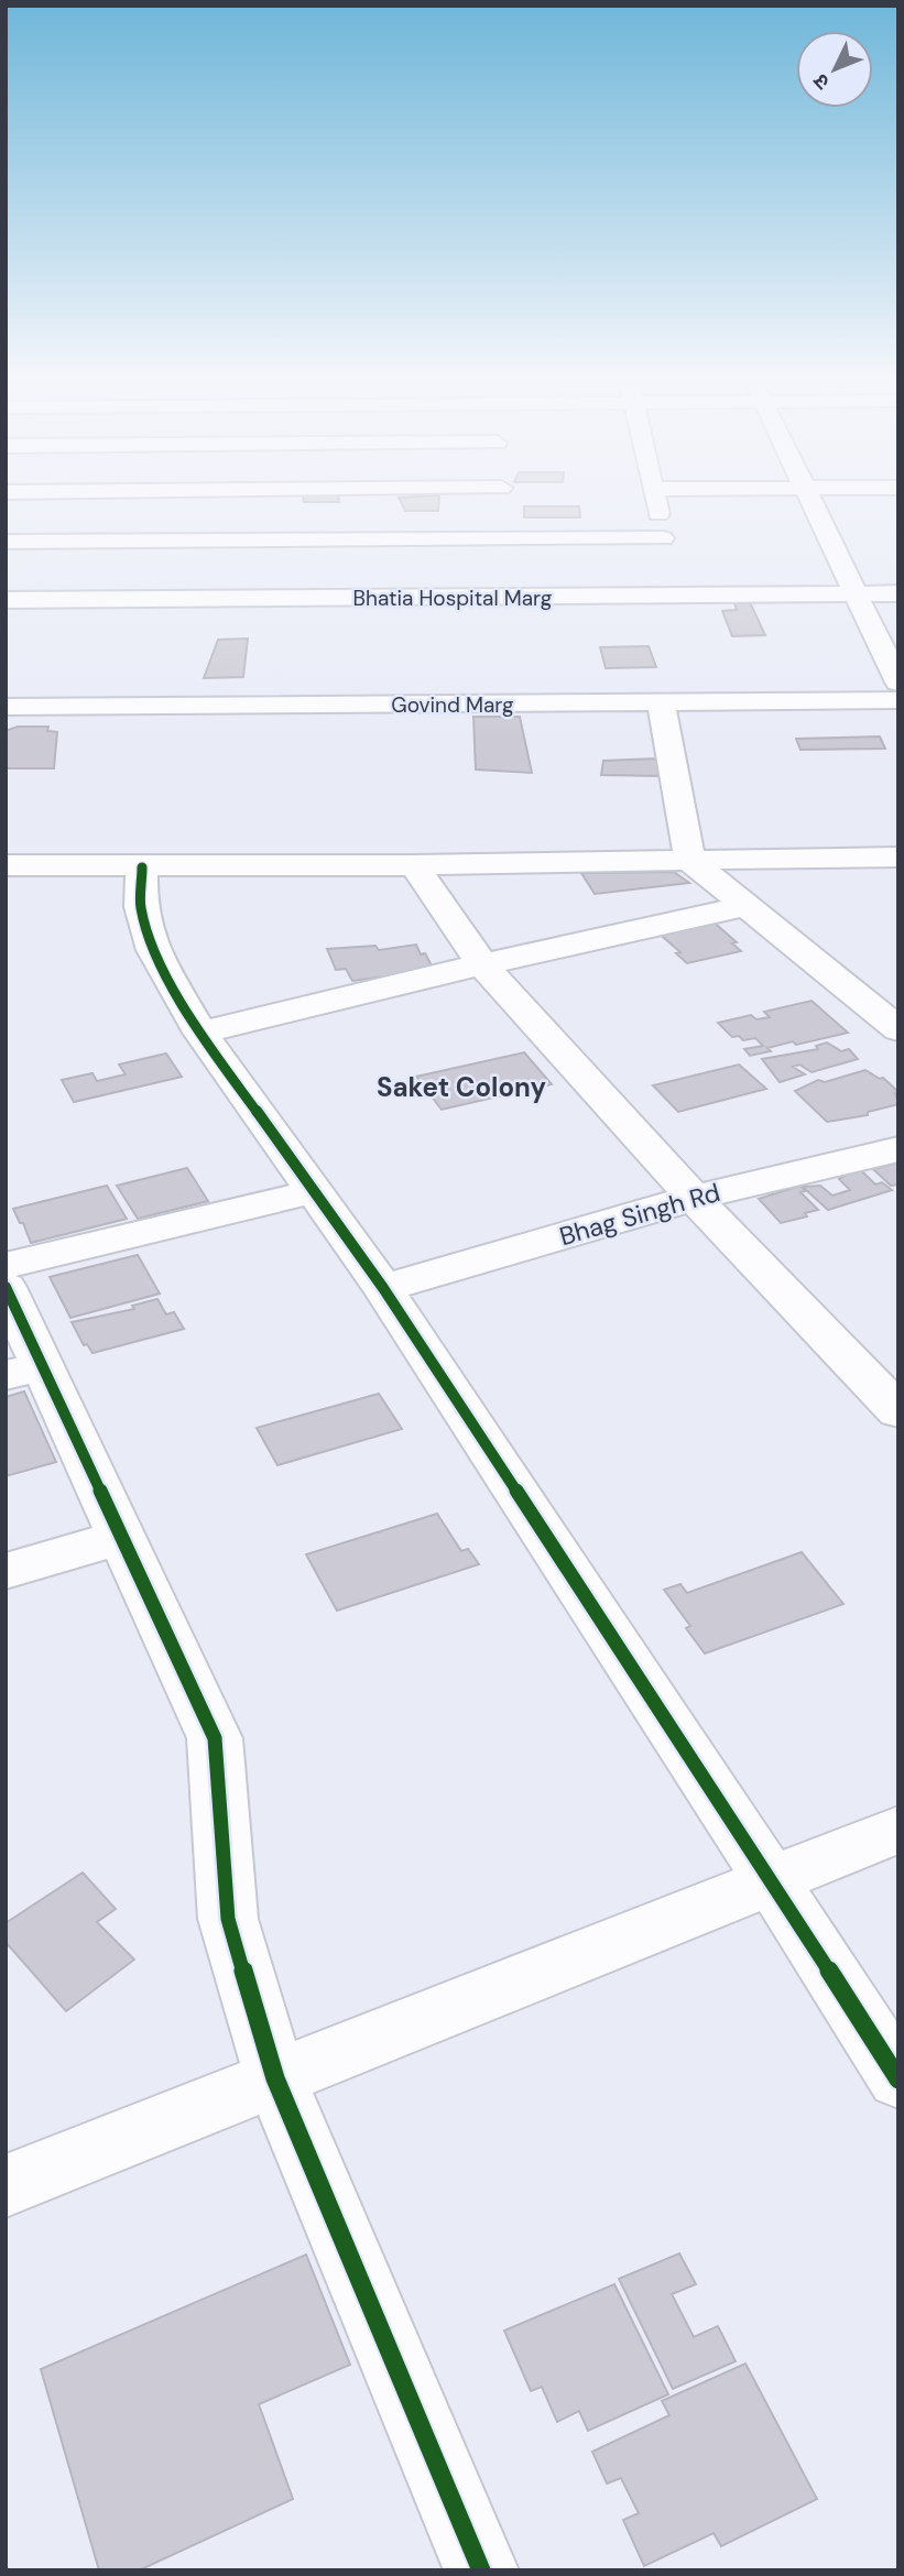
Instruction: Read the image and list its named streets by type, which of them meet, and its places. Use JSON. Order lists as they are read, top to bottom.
{
  "streets": {
    "street": ["Bhatia Hospital Marg", "Govind Marg", "Bhag Singh Rd"]
  },
  "districts": ["Saket Colony"],
  "north": "bottom left"
}
